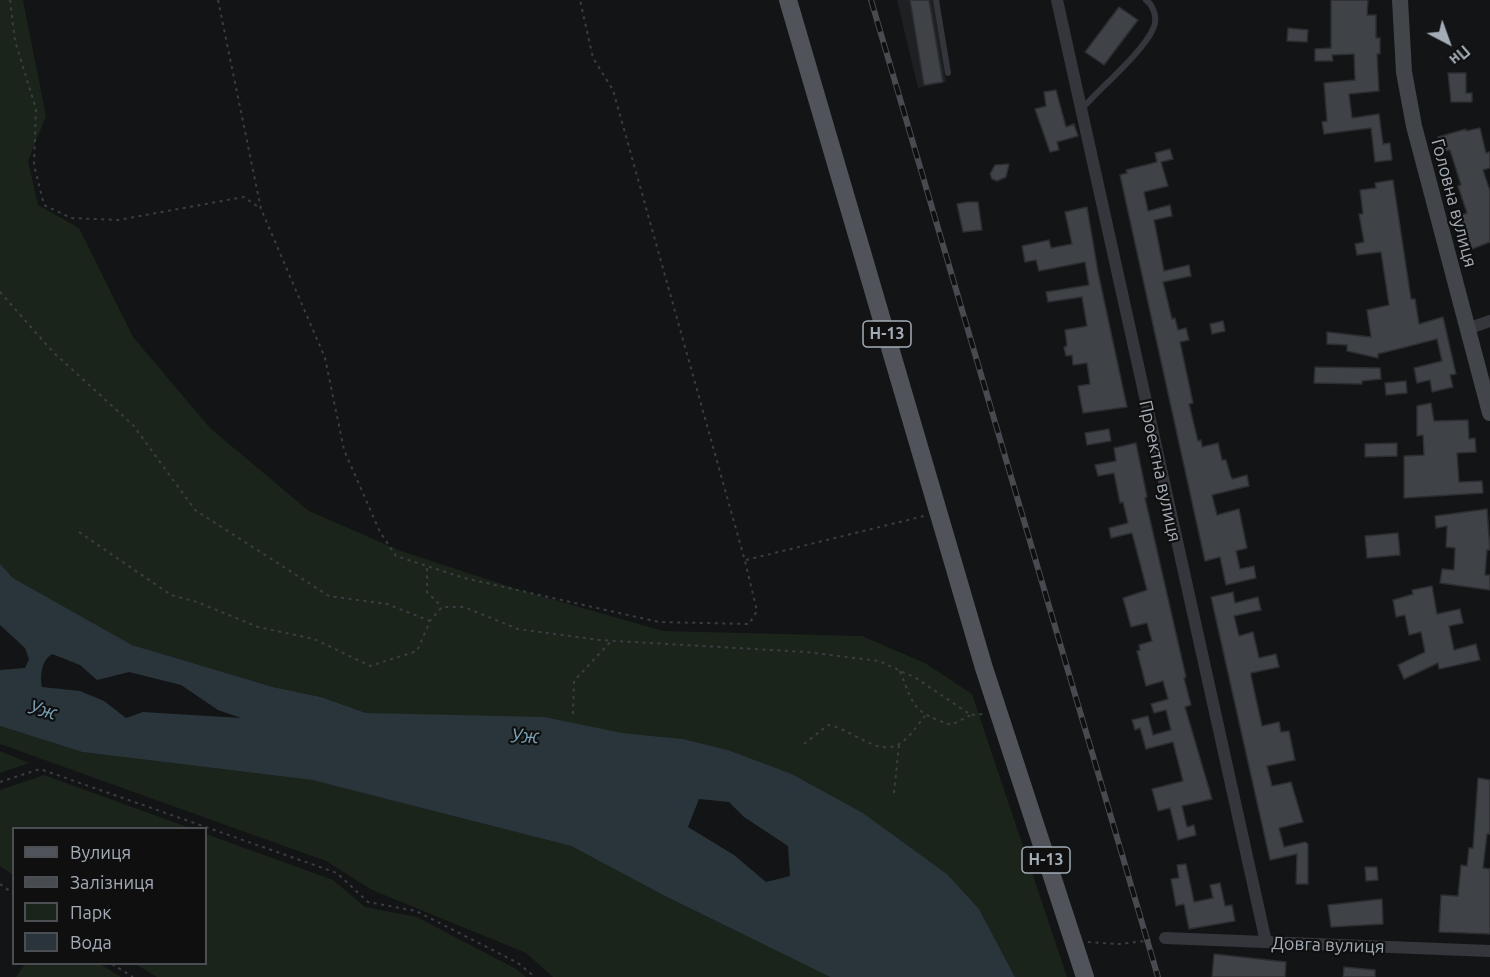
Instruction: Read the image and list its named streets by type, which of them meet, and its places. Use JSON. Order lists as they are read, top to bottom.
{
  "streets": {
    "main road": ["Головна вулиця", "Н-13"],
    "street": ["Проектна вулиця", "Довга вулиця"]
  },
  "crossings": [
    ["Проектна вулиця", "Довга вулиця"]
  ],
  "water": ["Уж"],
  "legend": [
    "Вулиця",
    "Залізниця",
    "Парк",
    "Вода"
  ],
  "north": "bottom right"
}
